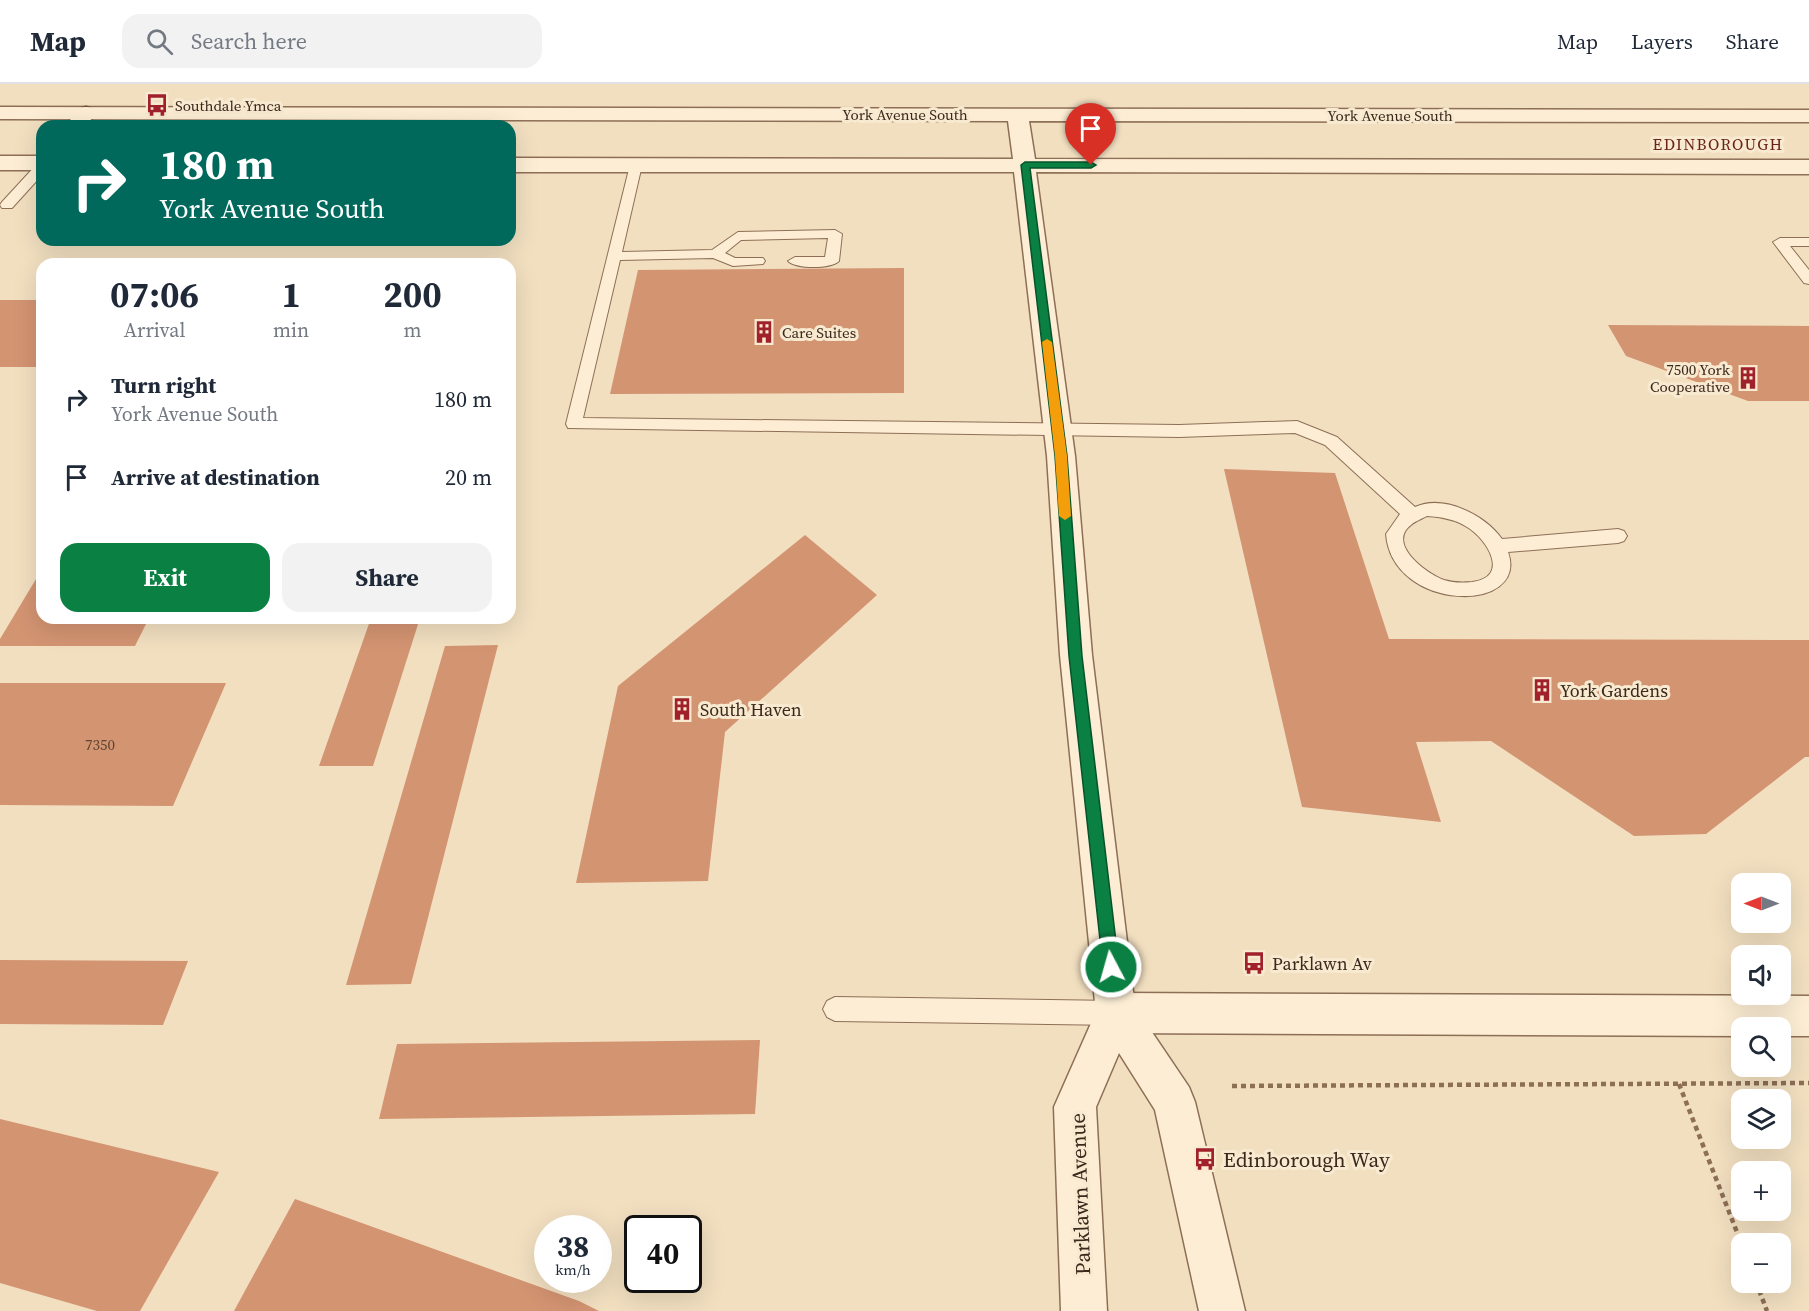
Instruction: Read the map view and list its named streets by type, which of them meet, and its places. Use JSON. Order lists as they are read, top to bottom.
{
  "streets": {
    "street": ["York Avenue South", "Parklawn Avenue"]
  },
  "districts": ["EDINBOROUGH"],
  "places": {
    "bus stop": ["Southdale Ymca", "Parklawn Av", "Edinborough Way"],
    "building": [
      "Care Suites",
      "7500 York Cooperative",
      "York Gardens",
      "South Haven"
    ]
  },
  "house_numbers": ["7350"],
  "north": "left",
  "page": {
    "header": "Map",
    "search": "Search here",
    "nav": ["Map", "Layers", "Share"],
    "turn": ["180 m", "York Avenue South"],
    "eta": [
      "07:06",
      "Arrival",
      "1",
      "min",
      "200",
      "m"
    ],
    "list": [
      {
        "name": "Turn right",
        "note": "York Avenue South",
        "value": "180 m"
      },
      {
        "name": "Arrive at destination",
        "value": "20 m"
      }
    ],
    "buttons": ["Exit", "Share"],
    "map_buttons": ["+", "−"],
    "speed": "38 km/h",
    "limit": "40"
  }
}
